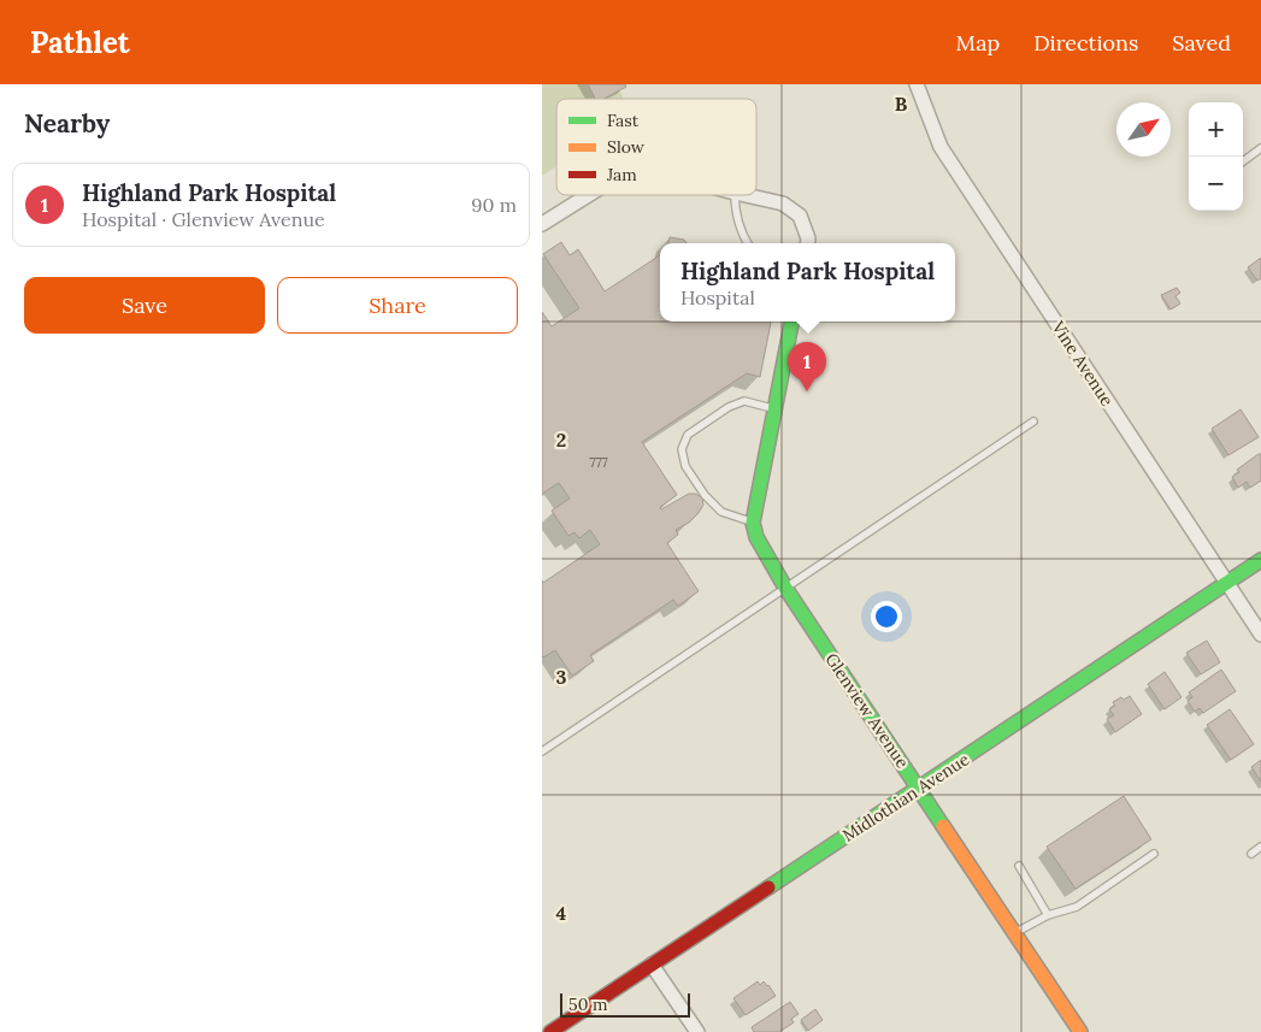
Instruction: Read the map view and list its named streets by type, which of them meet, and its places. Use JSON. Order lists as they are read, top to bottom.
{
  "streets": {
    "street": ["Vine Avenue", "Glenview Avenue", "Midlothian Avenue"]
  },
  "crossings": [
    ["Vine Avenue", "Midlothian Avenue"],
    ["Glenview Avenue", "Midlothian Avenue"]
  ],
  "house_numbers": ["777"],
  "legend": ["Fast", "Slow", "Jam"],
  "scale_bar": "50 m",
  "north": "top right",
  "page": {
    "header": "Pathlet",
    "nav": ["Map", "Directions", "Saved"],
    "heading": "Nearby",
    "map_buttons": ["+", "−"],
    "list": [
      {
        "mark": "1",
        "name": "Highland Park Hospital",
        "note": "Hospital · Glenview Avenue",
        "value": "90 m"
      }
    ],
    "popup": ["Highland Park Hospital", "Hospital"],
    "buttons": ["Save", "Share"],
    "pins": "1",
    "scale": "50 m"
  },
  "grid": {
    "columns": ["B"],
    "rows": ["2", "3", "4"]
  }
}
